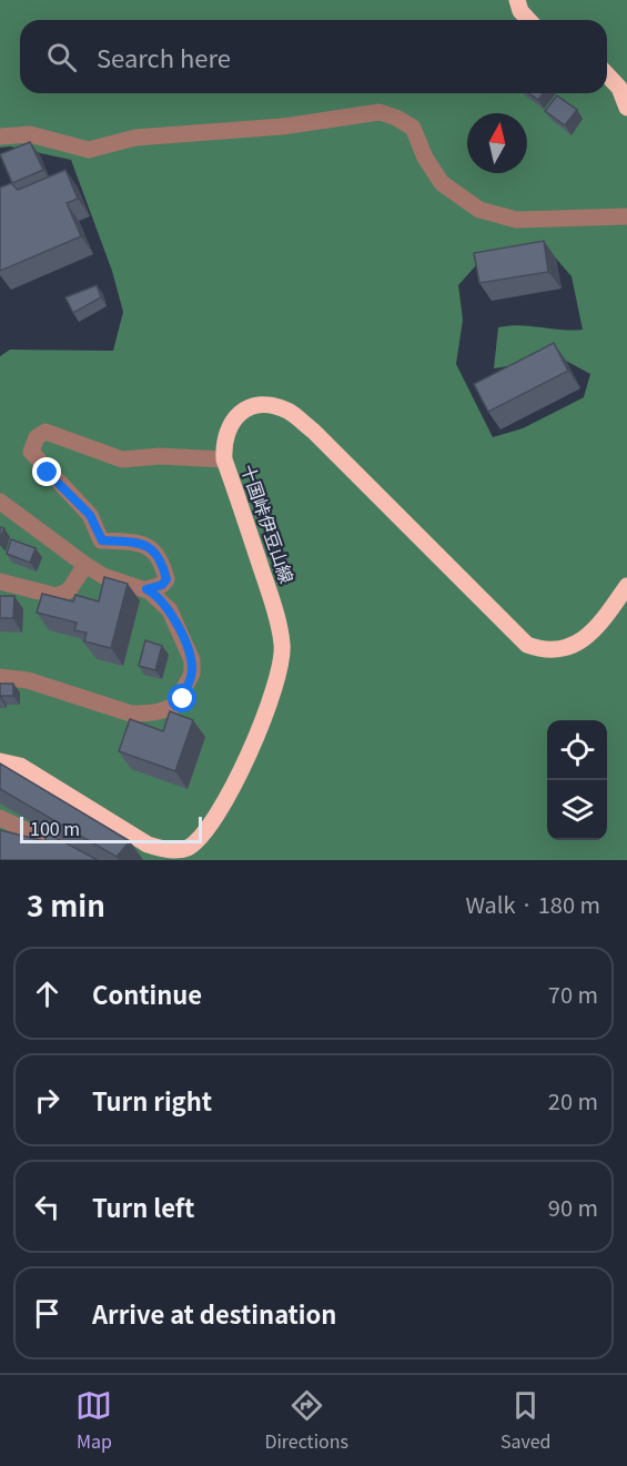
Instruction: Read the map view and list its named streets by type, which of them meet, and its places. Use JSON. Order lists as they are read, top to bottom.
{
  "streets": {
    "main road": ["十国峠伊豆山線"]
  },
  "scale_bar": "100 m",
  "north": "top",
  "page": {
    "search": "Search here",
    "scale": "100 m",
    "heading": ["3 min", "Walk · 180 m"],
    "list": [
      ["Continue", "70 m"],
      ["Turn right", "20 m"],
      ["Turn left", "90 m"],
      "Arrive at destination"
    ],
    "nav": ["Map", "Directions", "Saved"]
  }
}
